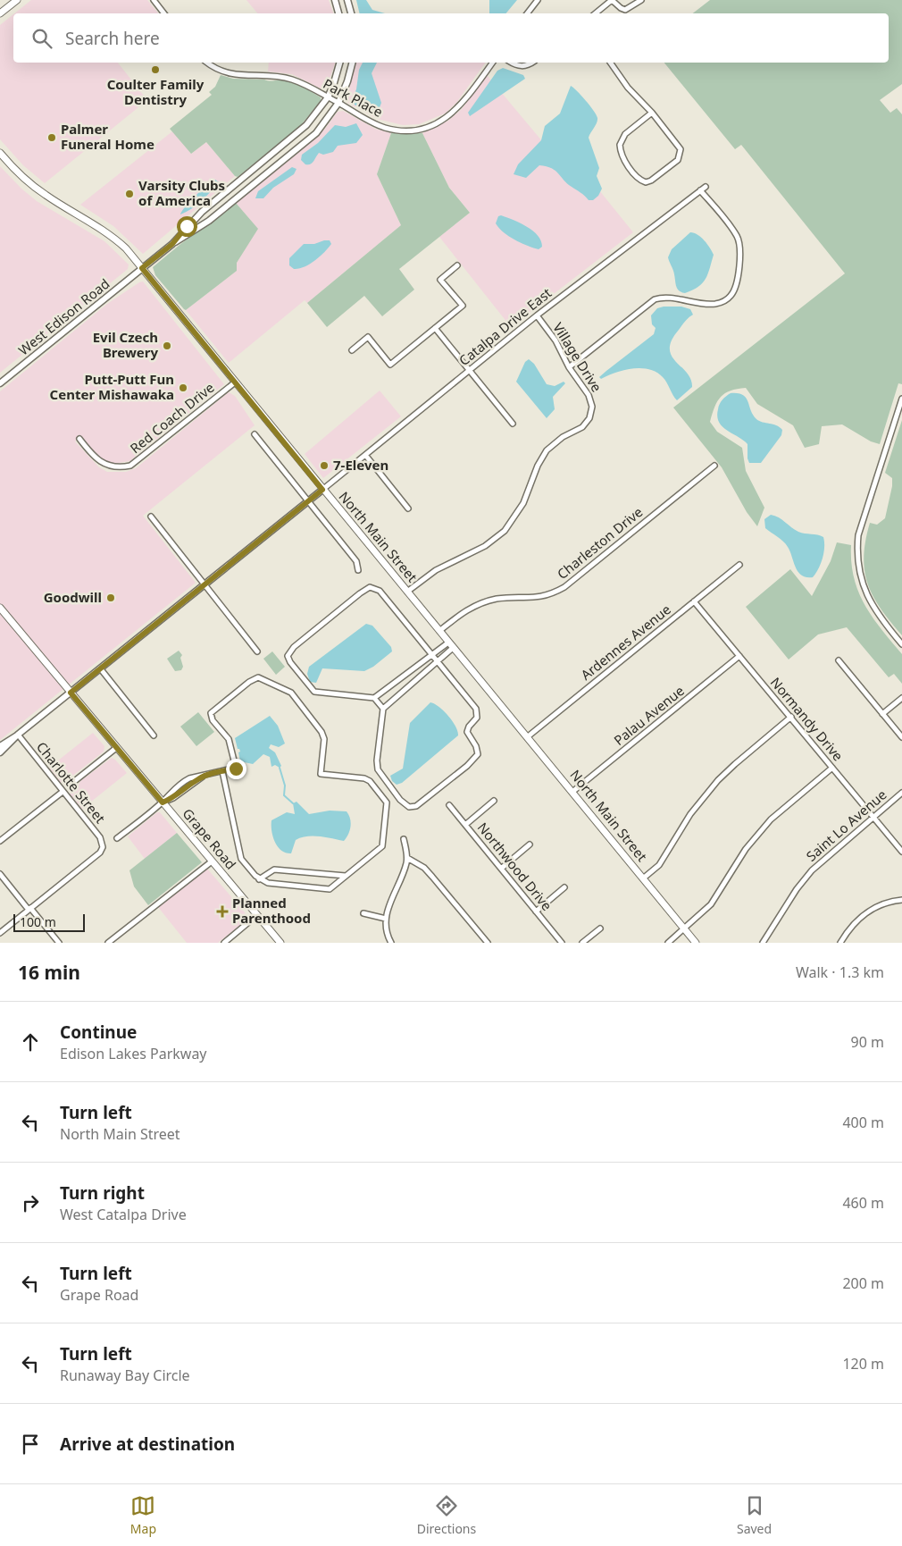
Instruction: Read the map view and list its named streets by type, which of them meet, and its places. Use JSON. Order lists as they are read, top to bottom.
{
  "streets": {
    "main road": ["North Main Street", "Grape Road"],
    "street": [
      "Park Place",
      "West Edison Road",
      "Catalpa Drive East",
      "Village Drive",
      "Red Coach Drive",
      "Charleston Drive",
      "Ardennes Avenue",
      "Palau Avenue",
      "Normandy Drive",
      "Charlotte Street",
      "Saint Lo Avenue",
      "Northwood Drive"
    ]
  },
  "crossings": [
    ["West Edison Road", "North Main Street"],
    ["Catalpa Drive East", "Village Drive"],
    ["Catalpa Drive East", "North Main Street"],
    ["Village Drive", "North Main Street"],
    ["Red Coach Drive", "North Main Street"],
    ["North Main Street", "Charleston Drive"],
    ["North Main Street", "Ardennes Avenue"],
    ["North Main Street", "Palau Avenue"],
    ["Ardennes Avenue", "Normandy Drive"],
    ["Palau Avenue", "Normandy Drive"],
    ["Normandy Drive", "Saint Lo Avenue"]
  ],
  "places": {
    "other": [
      "Coulter Family Dentistry",
      "Palmer Funeral Home",
      "Varsity Clubs of America",
      "Evil Czech Brewery",
      "Putt-Putt Fun Center Mishawaka",
      "7-Eleven",
      "Goodwill"
    ],
    "health": ["Planned Parenthood"]
  },
  "scale_bar": "100 m",
  "page": {
    "search": "Search here",
    "scale": "100 m",
    "heading": ["16 min", "Walk · 1.3 km"],
    "list": [
      ["Continue", "Edison Lakes Parkway", "90 m"],
      ["Turn left", "North Main Street", "400 m"],
      ["Turn right", "West Catalpa Drive", "460 m"],
      ["Turn left", "Grape Road", "200 m"],
      ["Turn left", "Runaway Bay Circle", "120 m"],
      "Arrive at destination"
    ],
    "nav": ["Map", "Directions", "Saved"]
  }
}
